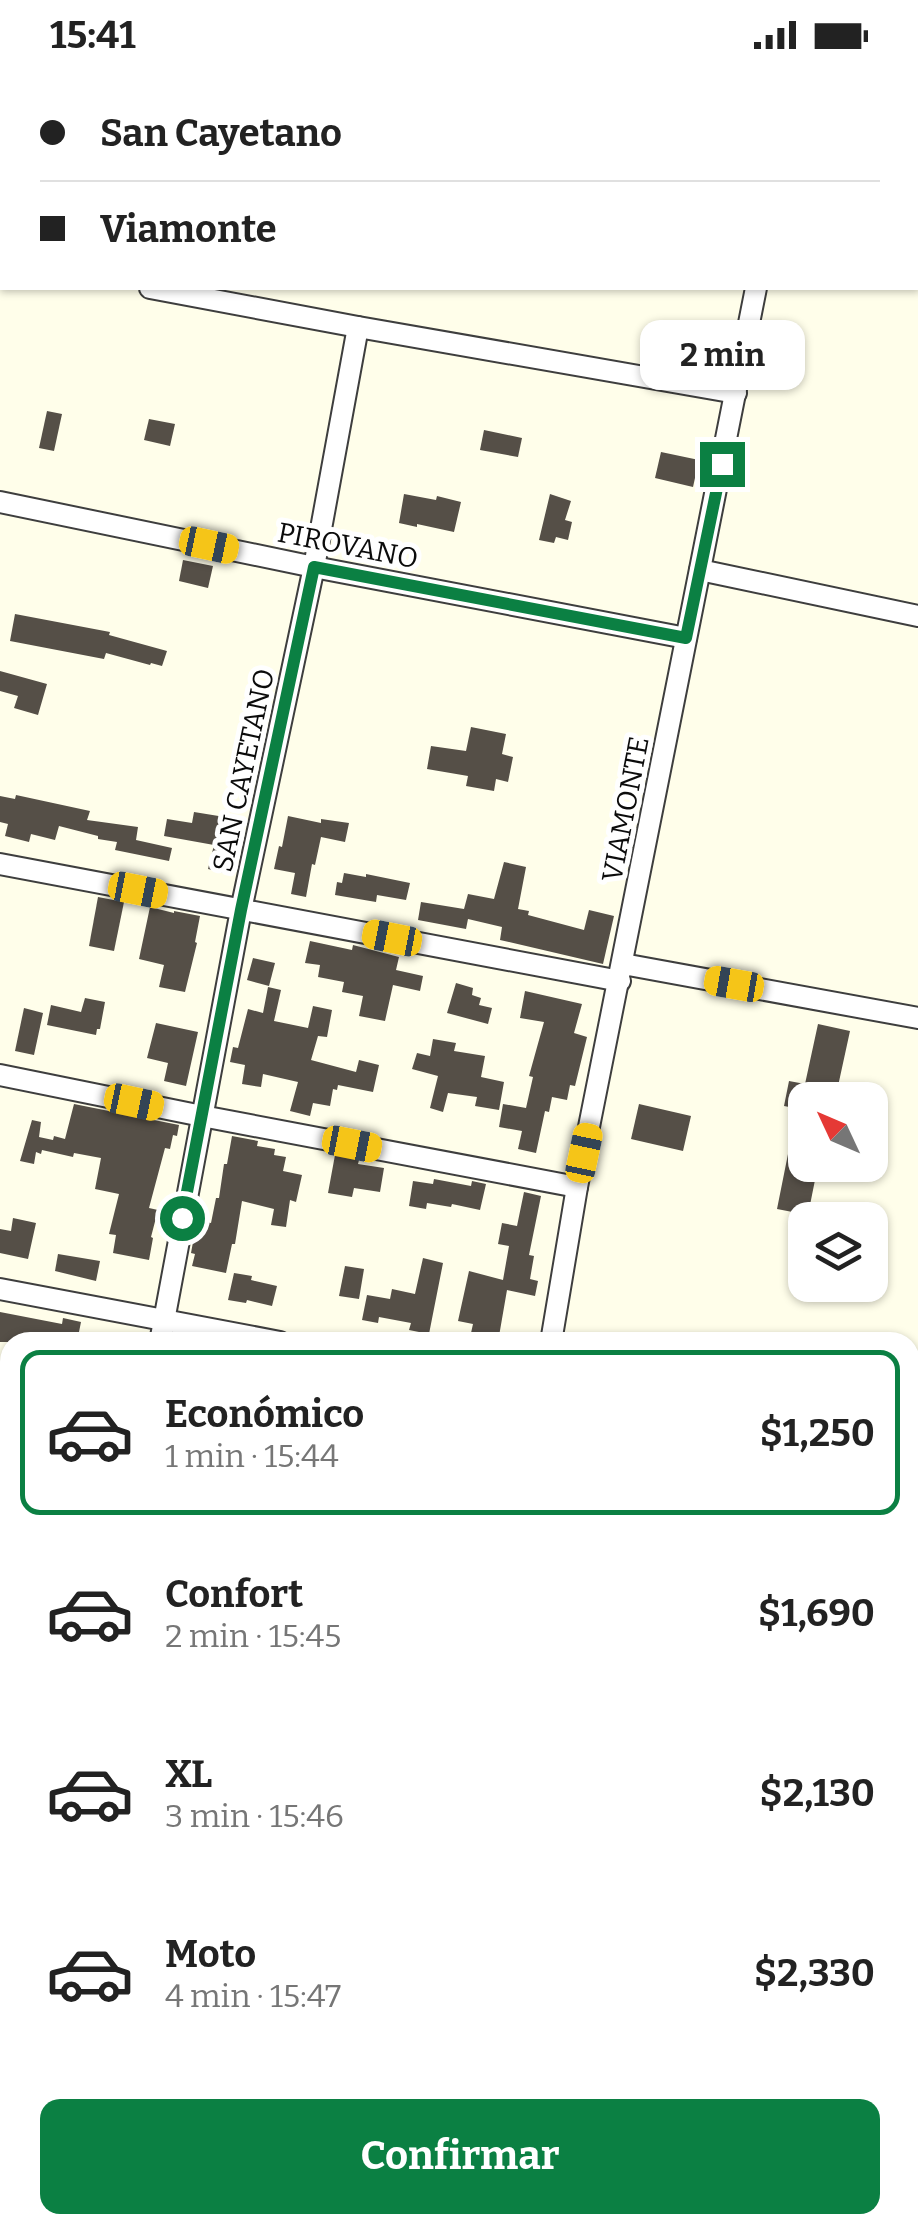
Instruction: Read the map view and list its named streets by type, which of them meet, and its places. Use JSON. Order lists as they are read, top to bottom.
{
  "streets": {
    "street": ["PIROVANO", "SAN CAYETANO", "VIAMONTE"]
  },
  "crossings": [
    ["PIROVANO", "SAN CAYETANO"],
    ["PIROVANO", "VIAMONTE"]
  ],
  "north": "top left",
  "page": {
    "status": "15:41",
    "banner": ["San Cayetano", "Viamonte"],
    "bubble": "2 min",
    "list": [
      {
        "name": "Económico",
        "note": "1 min · 15:44",
        "value": "$1,250"
      },
      {
        "name": "Confort",
        "note": "2 min · 15:45",
        "value": "$1,690"
      },
      {
        "name": "XL",
        "note": "3 min · 15:46",
        "value": "$2,130"
      },
      {
        "name": "Moto",
        "note": "4 min · 15:47",
        "value": "$2,330"
      }
    ],
    "buttons": "Confirmar"
  }
}
